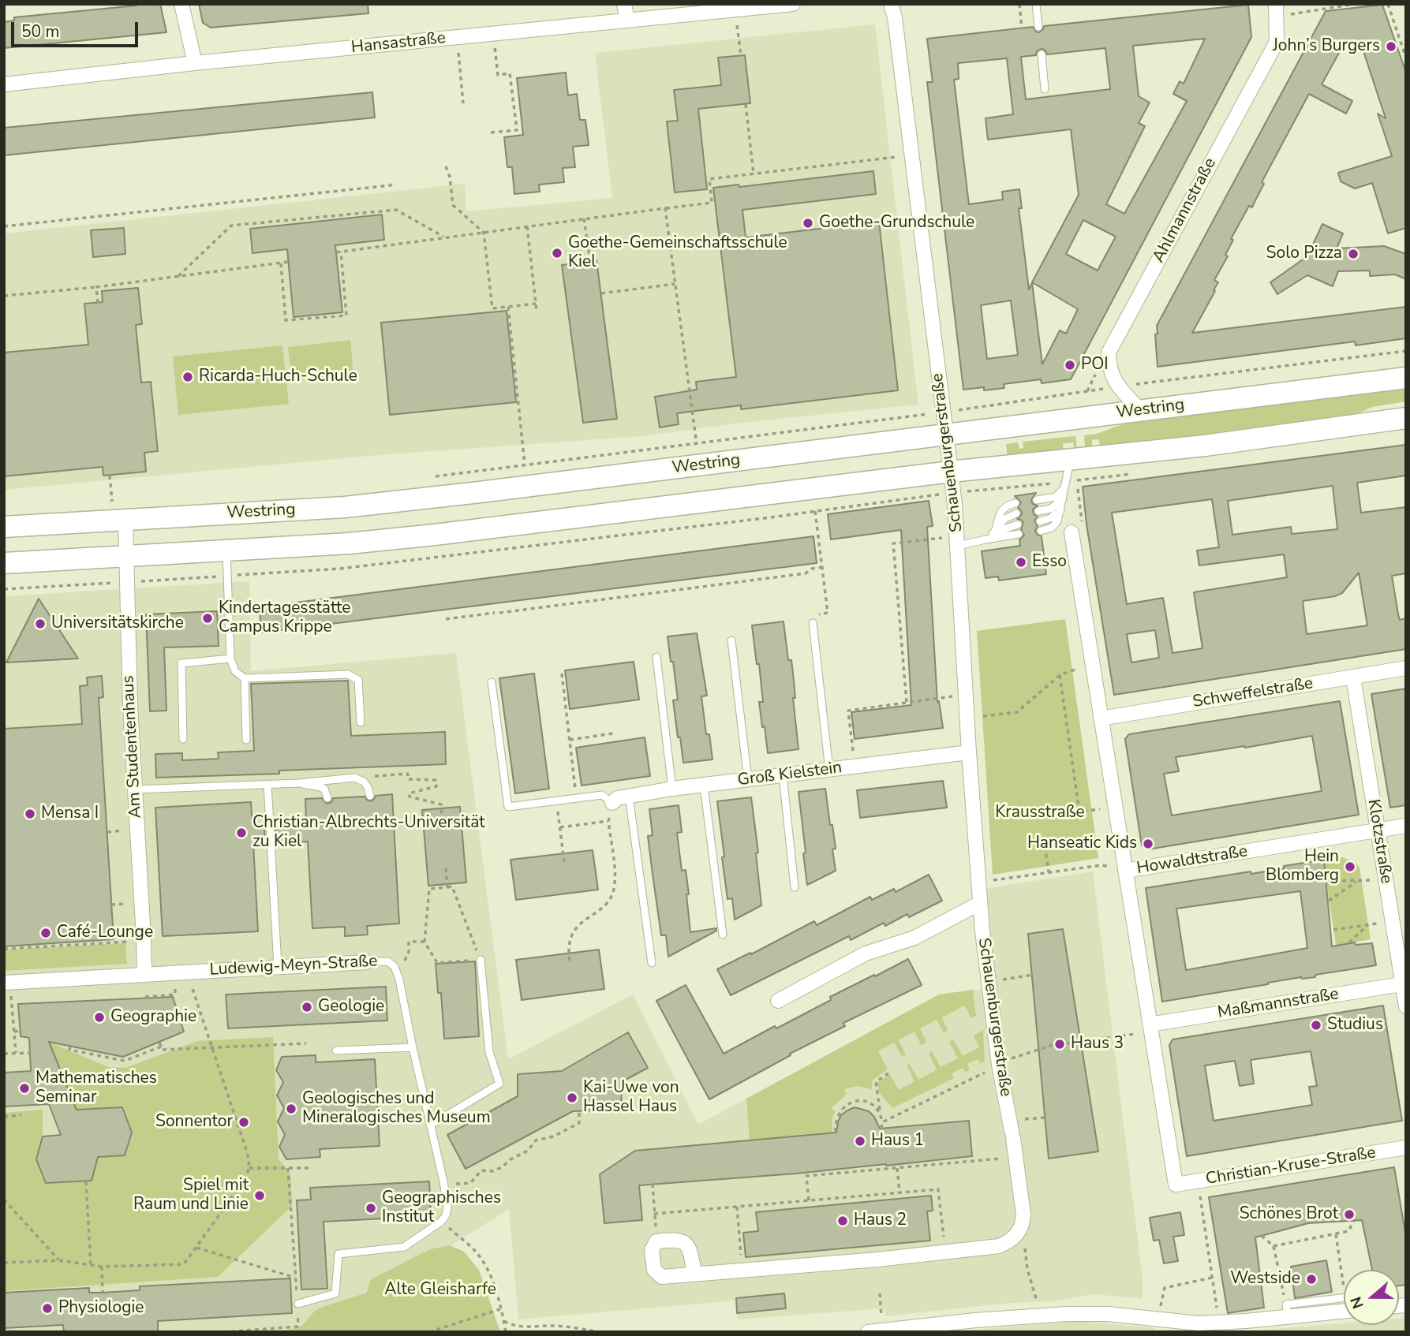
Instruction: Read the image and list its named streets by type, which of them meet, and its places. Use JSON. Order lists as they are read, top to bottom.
{
  "streets": {
    "main road": ["Westring"],
    "street": [
      "Hansastraße",
      "Ahlmannstraße",
      "Schauenburgerstraße",
      "Schweffelstraße",
      "Am Studentenhaus",
      "Groß Kielstein",
      "Klotzstraße",
      "Howaldtstraße",
      "Ludewig-Meyn-Straße",
      "Maßmannstraße",
      "Christian-Kruse-Straße"
    ]
  },
  "crossings": [
    ["Ahlmannstraße", "Westring"],
    ["Westring", "Schauenburgerstraße"],
    ["Westring", "Am Studentenhaus"],
    ["Schauenburgerstraße", "Groß Kielstein"],
    ["Schauenburgerstraße", "Howaldtstraße"],
    ["Schweffelstraße", "Klotzstraße"],
    ["Am Studentenhaus", "Ludewig-Meyn-Straße"],
    ["Klotzstraße", "Howaldtstraße"],
    ["Klotzstraße", "Maßmannstraße"],
    ["Maßmannstraße", "Christian-Kruse-Straße"]
  ],
  "parks": ["Krausstraße", "Alte Gleisharfe"],
  "places": [
    "John’s Burgers",
    "Goethe-Grundschule",
    "Goethe-Gemeinschaftsschule Kiel",
    "Solo Pizza",
    "POI",
    "Ricarda-Huch-Schule",
    "Esso",
    "Kindertagesstätte Campus Krippe",
    "Universitätskirche",
    "Mensa I",
    "Christian-Albrechts-Universität zu Kiel",
    "Hanseatic Kids",
    "Hein Blomberg",
    "Café-Lounge",
    "Geologie",
    "Geographie",
    "Studius",
    "Haus 3",
    "Mathematisches Seminar",
    "Kai-Uwe von Hassel Haus",
    "Geologisches und Mineralogisches Museum",
    "Sonnentor",
    "Haus 1",
    "Spiel mit Raum und Linie",
    "Geographisches Institut",
    "Schönes Brot",
    "Haus 2",
    "Westside",
    "Physiologie"
  ],
  "scale_bar": "50 m",
  "north": "left"
}
